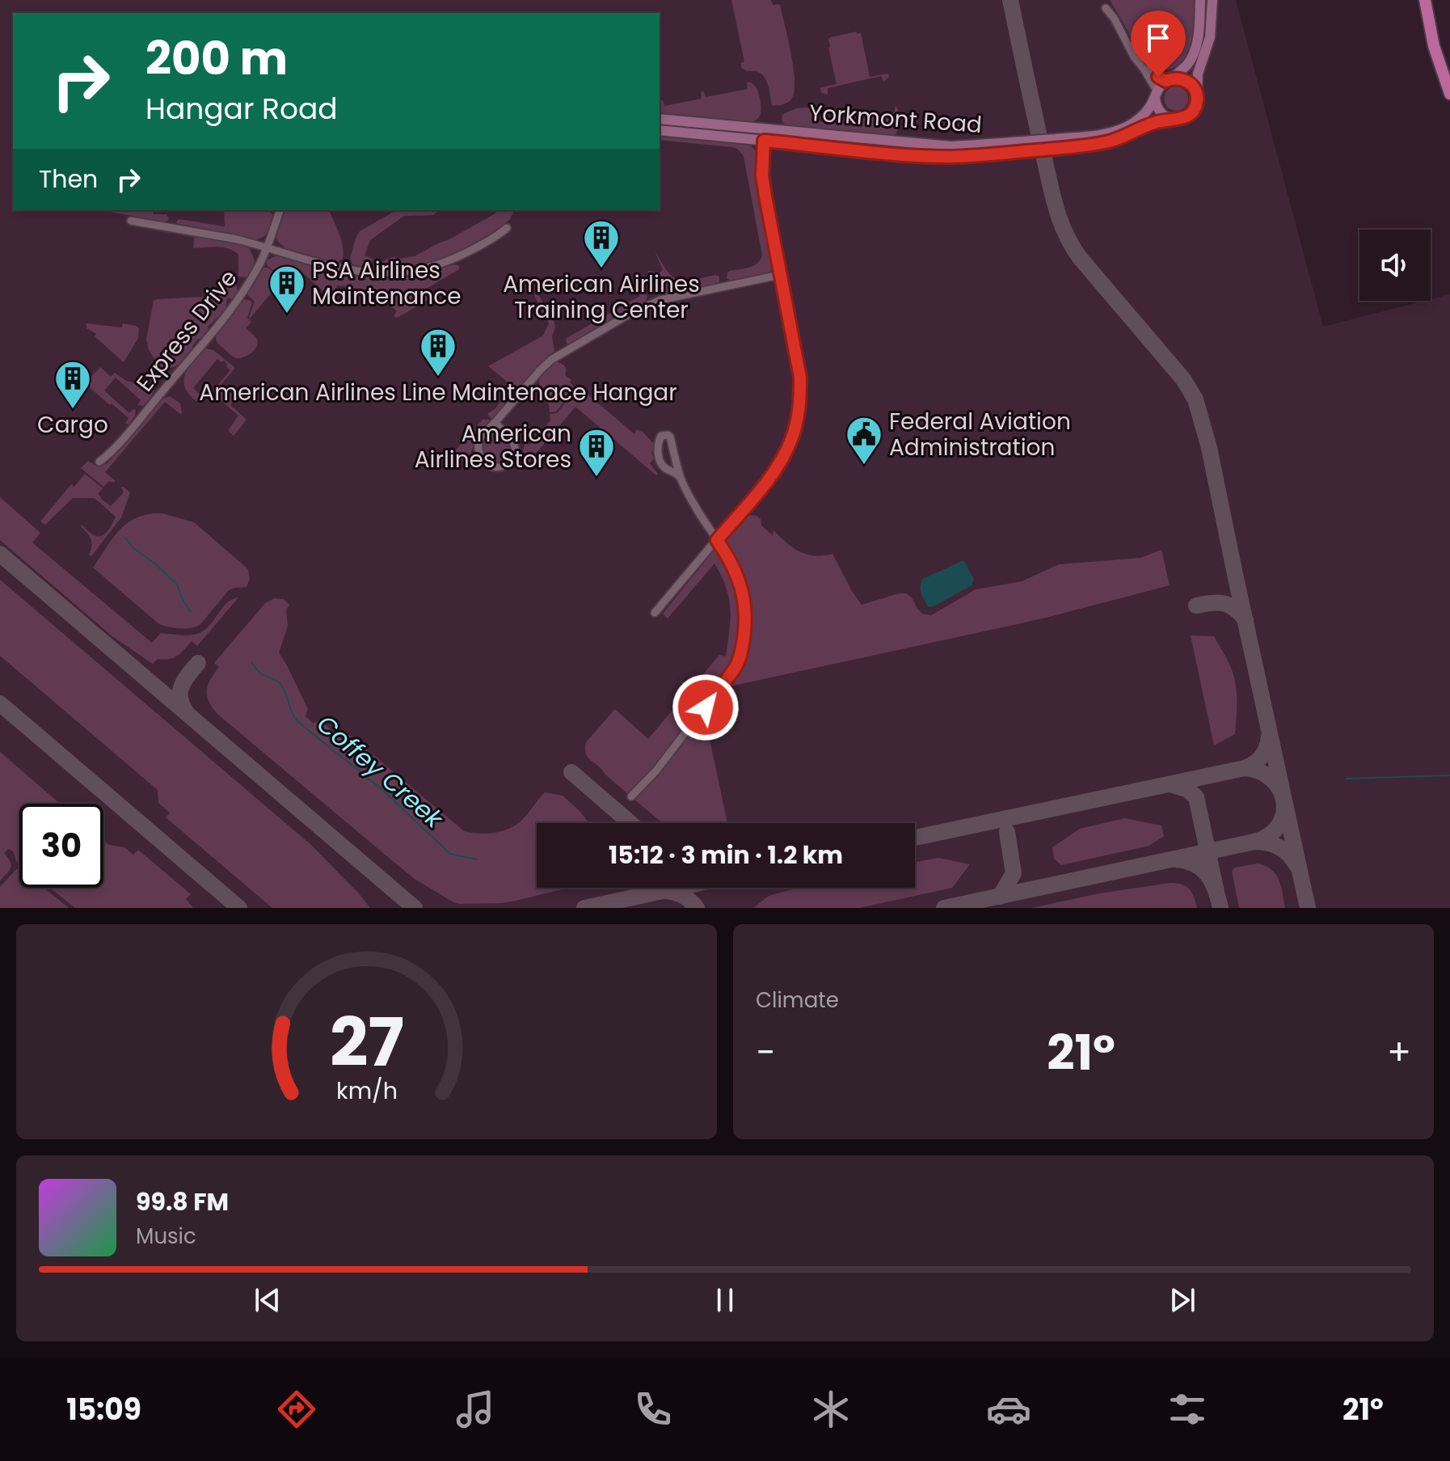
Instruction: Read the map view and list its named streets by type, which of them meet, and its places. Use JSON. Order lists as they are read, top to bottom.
{
  "streets": {
    "street": ["Yorkmont Road", "Express Drive"]
  },
  "water": ["Coffey Creek"],
  "places": {
    "building": [
      "American Airlines Training Center",
      "PSA Airlines Maintenance",
      "American Airlines Line Maintenace Hangar",
      "Cargo",
      "American Airlines Stores"
    ],
    "public building": ["Federal Aviation Administration"]
  },
  "page": {
    "turn": ["200 m", "Hangar Road"],
    "then": "Then",
    "limit": "30",
    "trip": "15:12 · 3 min · 1.2 km",
    "tile": "Climate",
    "heat": ["−", "21°", "+"],
    "song": ["99.8 FM", "Music"],
    "tabs": ["15:09", "21°"],
    "gauge": ["27", "km/h"]
  }
}
